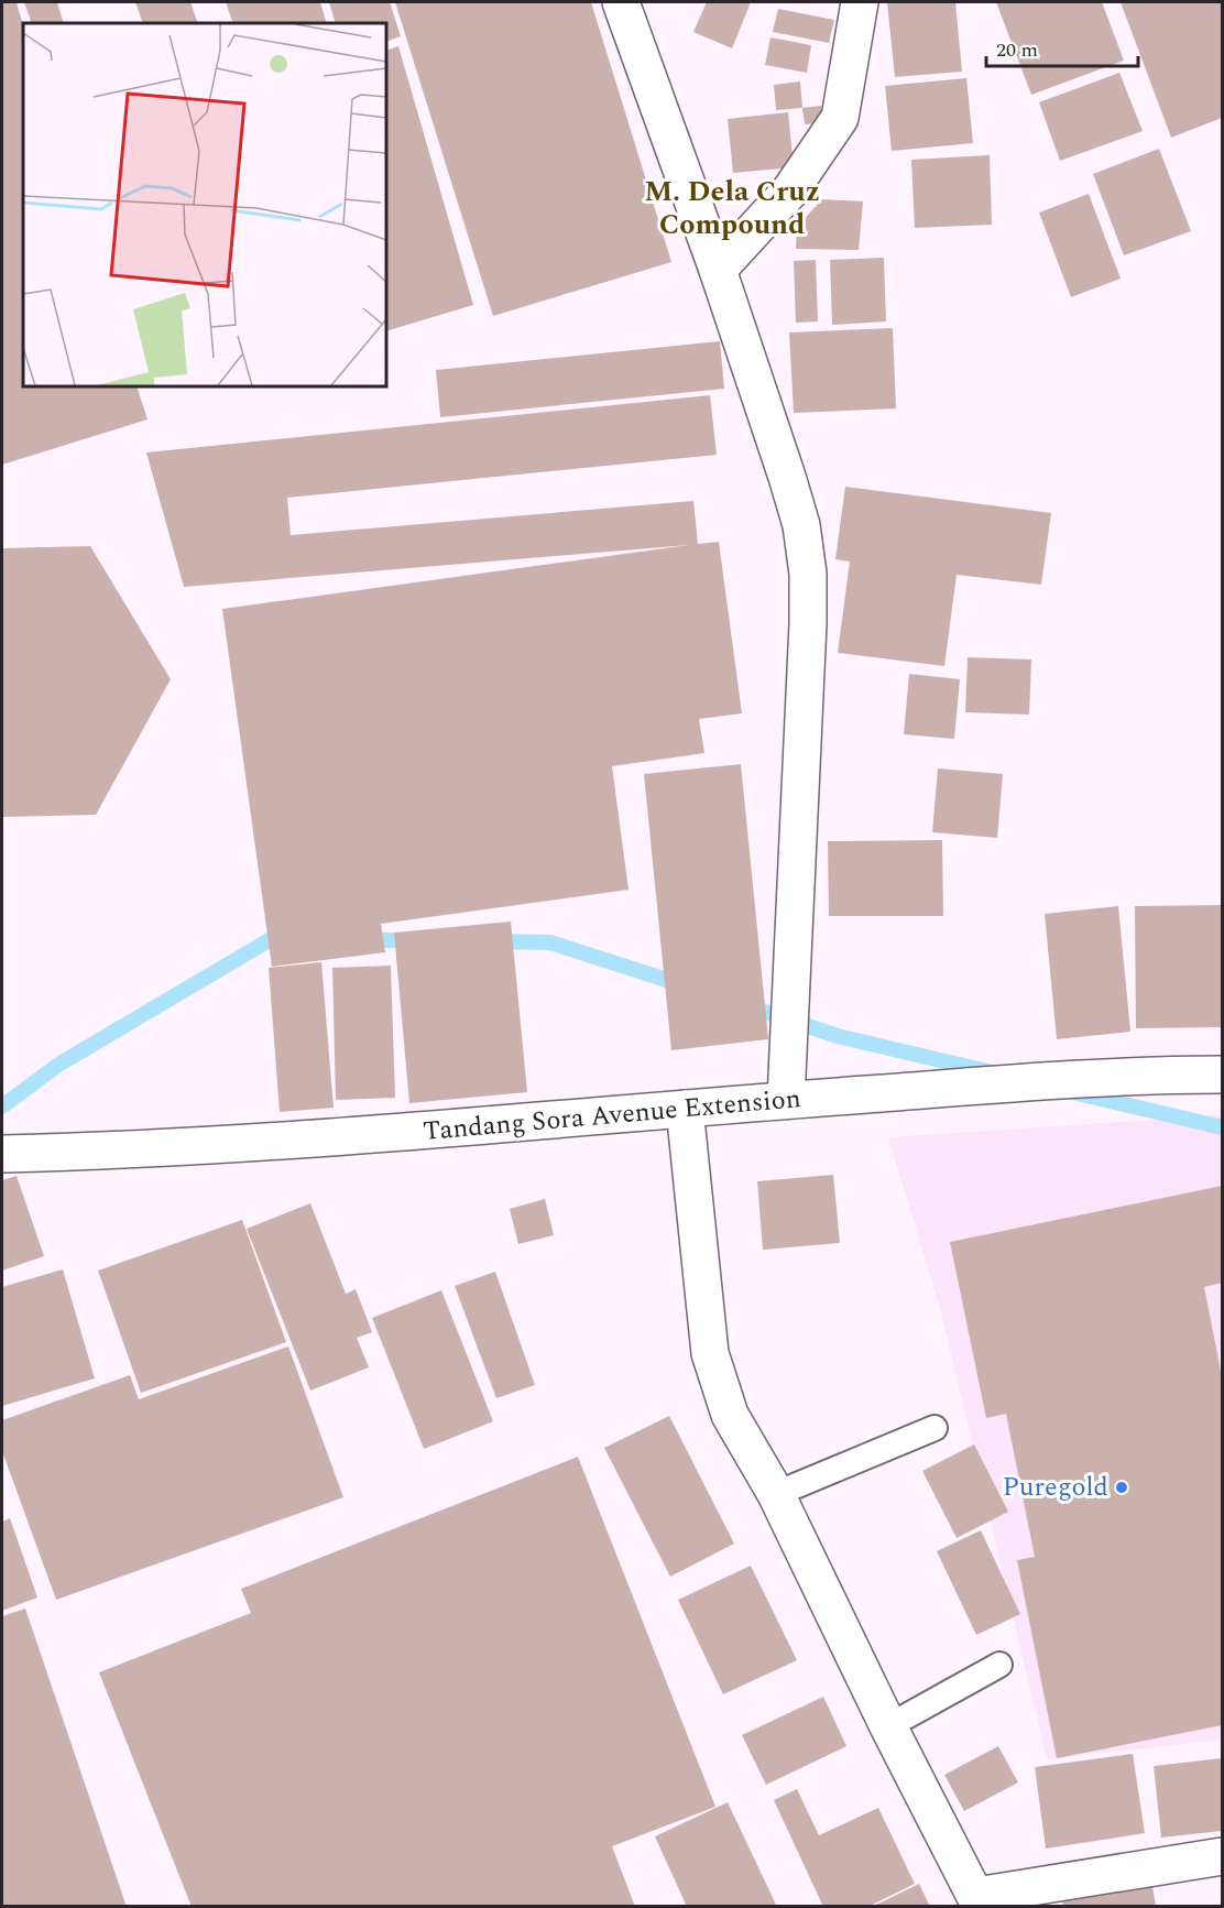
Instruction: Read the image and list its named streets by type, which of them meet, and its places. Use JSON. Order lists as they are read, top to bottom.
{
  "streets": {
    "street": ["Tandang Sora Avenue Extension"]
  },
  "districts": ["M. Dela Cruz Compound"],
  "places": ["Puregold"],
  "scale_bar": "20 m"
}
